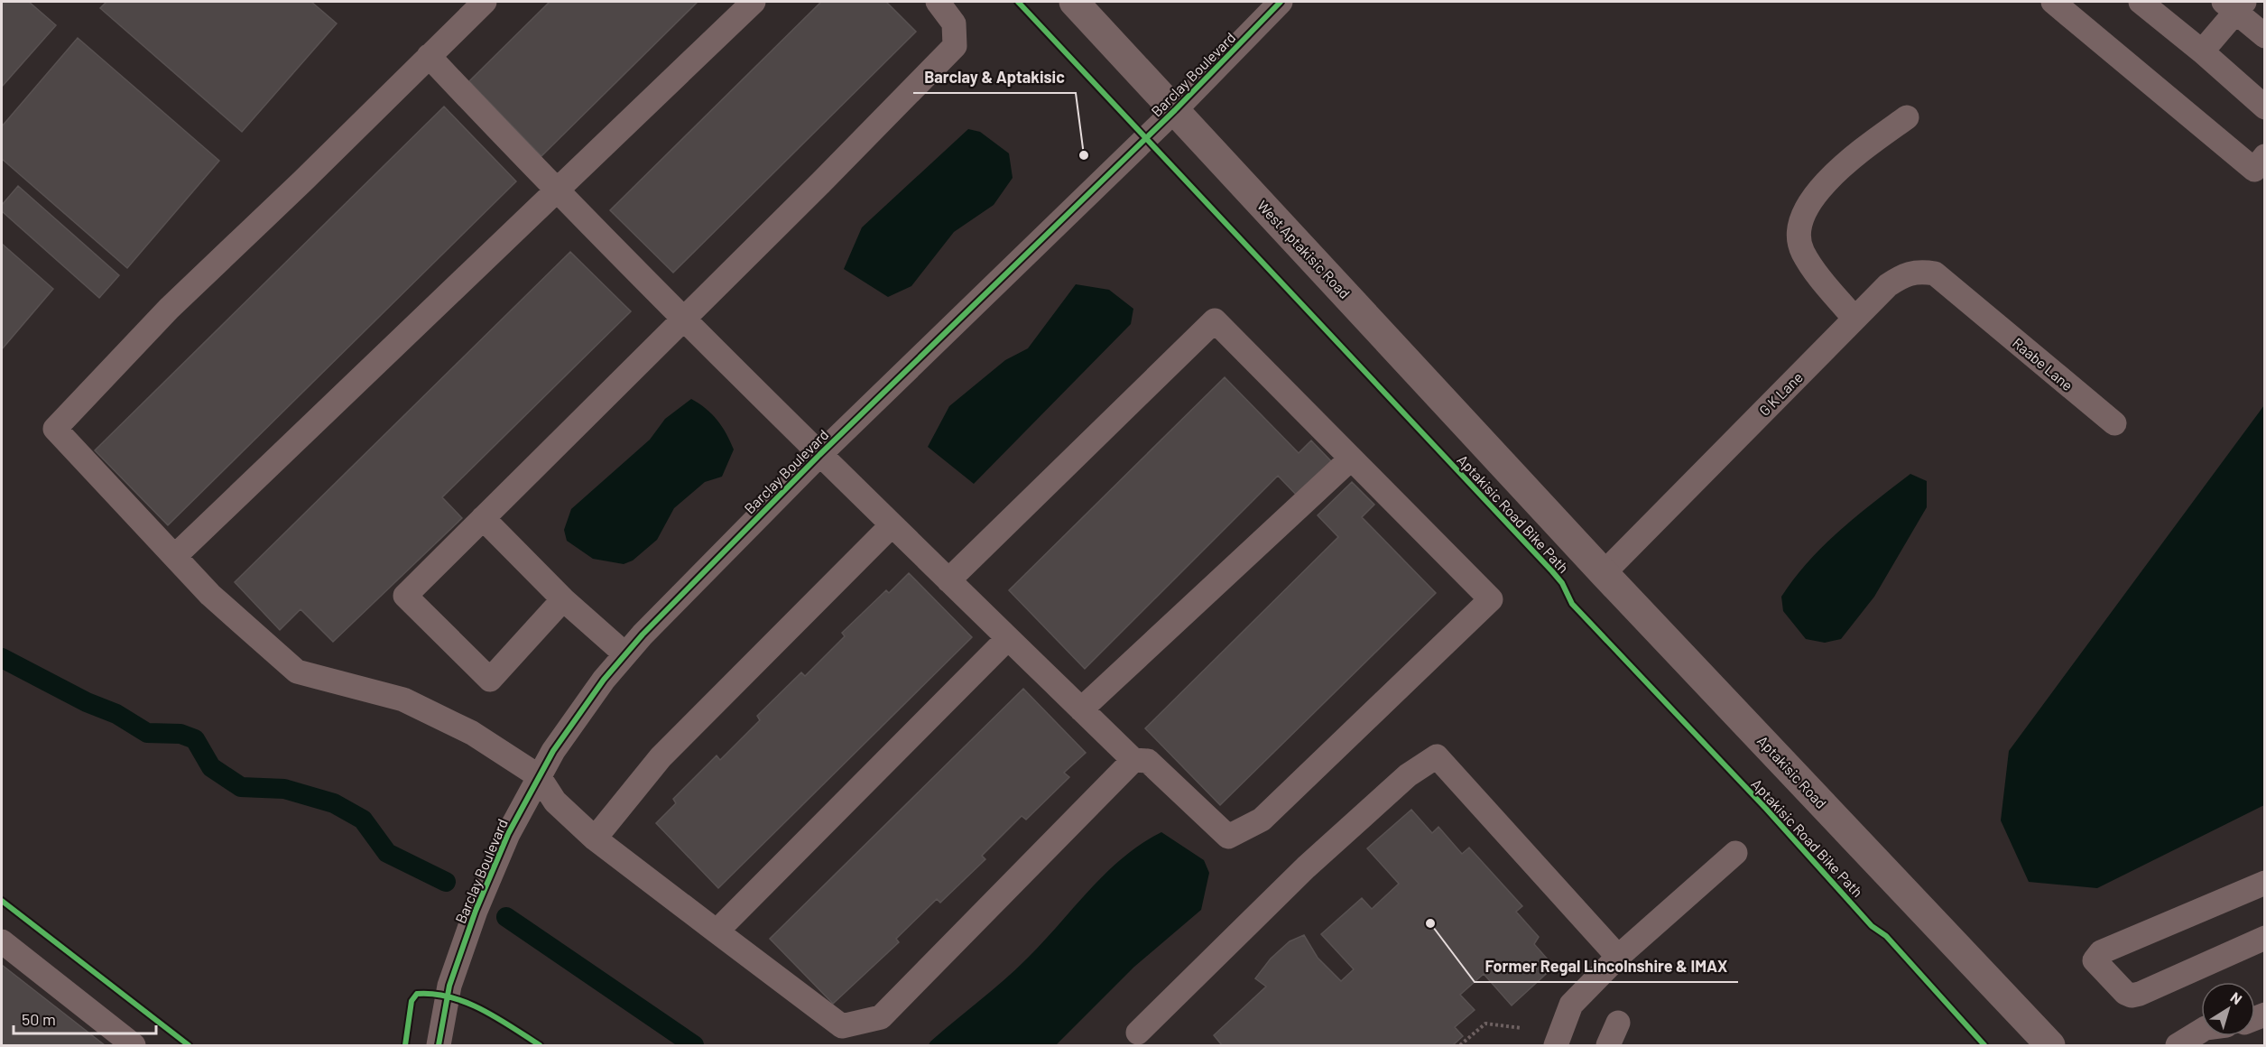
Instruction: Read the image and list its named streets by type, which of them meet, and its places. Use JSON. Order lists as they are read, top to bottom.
{
  "streets": {
    "main road": ["West Aptakisic Road", "Aptakisic Road"],
    "street": ["Barclay Boulevard", "Raabe Lane", "G K Lane"],
    "cycle path": ["Aptakisic Road Bike Path"]
  },
  "crossings": [
    ["Barclay Boulevard", "West Aptakisic Road"],
    ["West Aptakisic Road", "Aptakisic Road"],
    ["Raabe Lane", "G K Lane"],
    ["G K Lane", "Aptakisic Road"]
  ],
  "places": ["Barclay & Aptakisic", "Former Regal Lincolnshire & IMAX"],
  "scale_bar": "50 m",
  "north": "top right"
}
